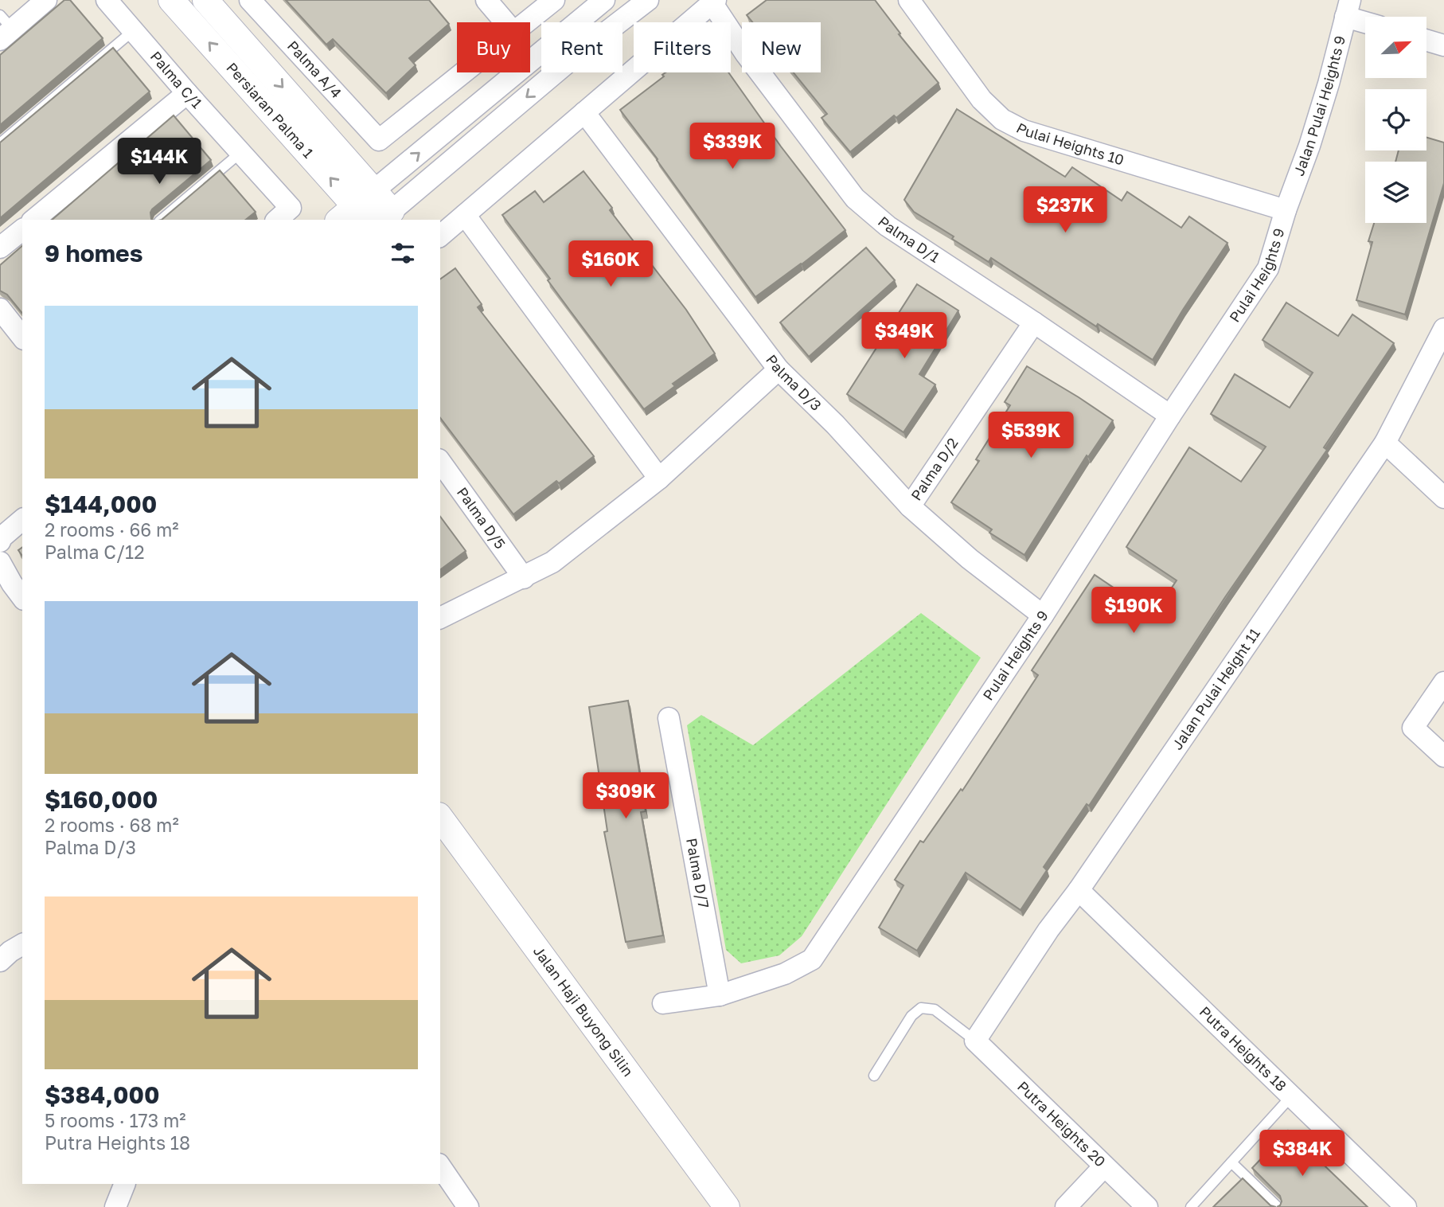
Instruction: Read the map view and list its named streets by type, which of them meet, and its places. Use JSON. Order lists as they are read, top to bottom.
{
  "streets": {
    "street": [
      "Palma A/4",
      "Palma C/1",
      "Jalan Pulai Heights 9",
      "Persiaran Palma 1",
      "Pulai Heights 10",
      "Palma D/1",
      "Pulai Heights 9",
      "Palma D/3",
      "Palma D/2",
      "Palma D/5",
      "Jalan Pulai Height 11",
      "Palma D/7",
      "Jalan Haji Buyong Silin",
      "Putra Heights 18",
      "Putra Heights 20"
    ]
  },
  "crossings": [
    ["Jalan Pulai Heights 9", "Pulai Heights 10"],
    ["Jalan Pulai Heights 9", "Pulai Heights 9"],
    ["Pulai Heights 10", "Pulai Heights 9"],
    ["Palma D/1", "Pulai Heights 9"],
    ["Palma D/1", "Palma D/2"],
    ["Pulai Heights 9", "Palma D/3"],
    ["Pulai Heights 9", "Palma D/7"],
    ["Palma D/3", "Palma D/2"],
    ["Jalan Pulai Height 11", "Putra Heights 18"],
    ["Jalan Pulai Height 11", "Putra Heights 20"]
  ],
  "north": "top right",
  "page": {
    "chip": [
      "Buy",
      "Rent",
      "Filters",
      "New"
    ],
    "price": [
      "$339K",
      "$144K",
      "$237K",
      "$160K",
      "$349K",
      "$539K",
      "$190K",
      "$309K",
      "$384K"
    ],
    "heading": "9 homes",
    "list": [
      {
        "name": "$144,000",
        "note": "2 rooms · 66 m² · Palma C/12"
      },
      {
        "name": "$160,000",
        "note": "2 rooms · 68 m² · Palma D/3"
      },
      {
        "name": "$384,000",
        "note": "5 rooms · 173 m² · Putra Heights 18"
      }
    ]
  }
}
